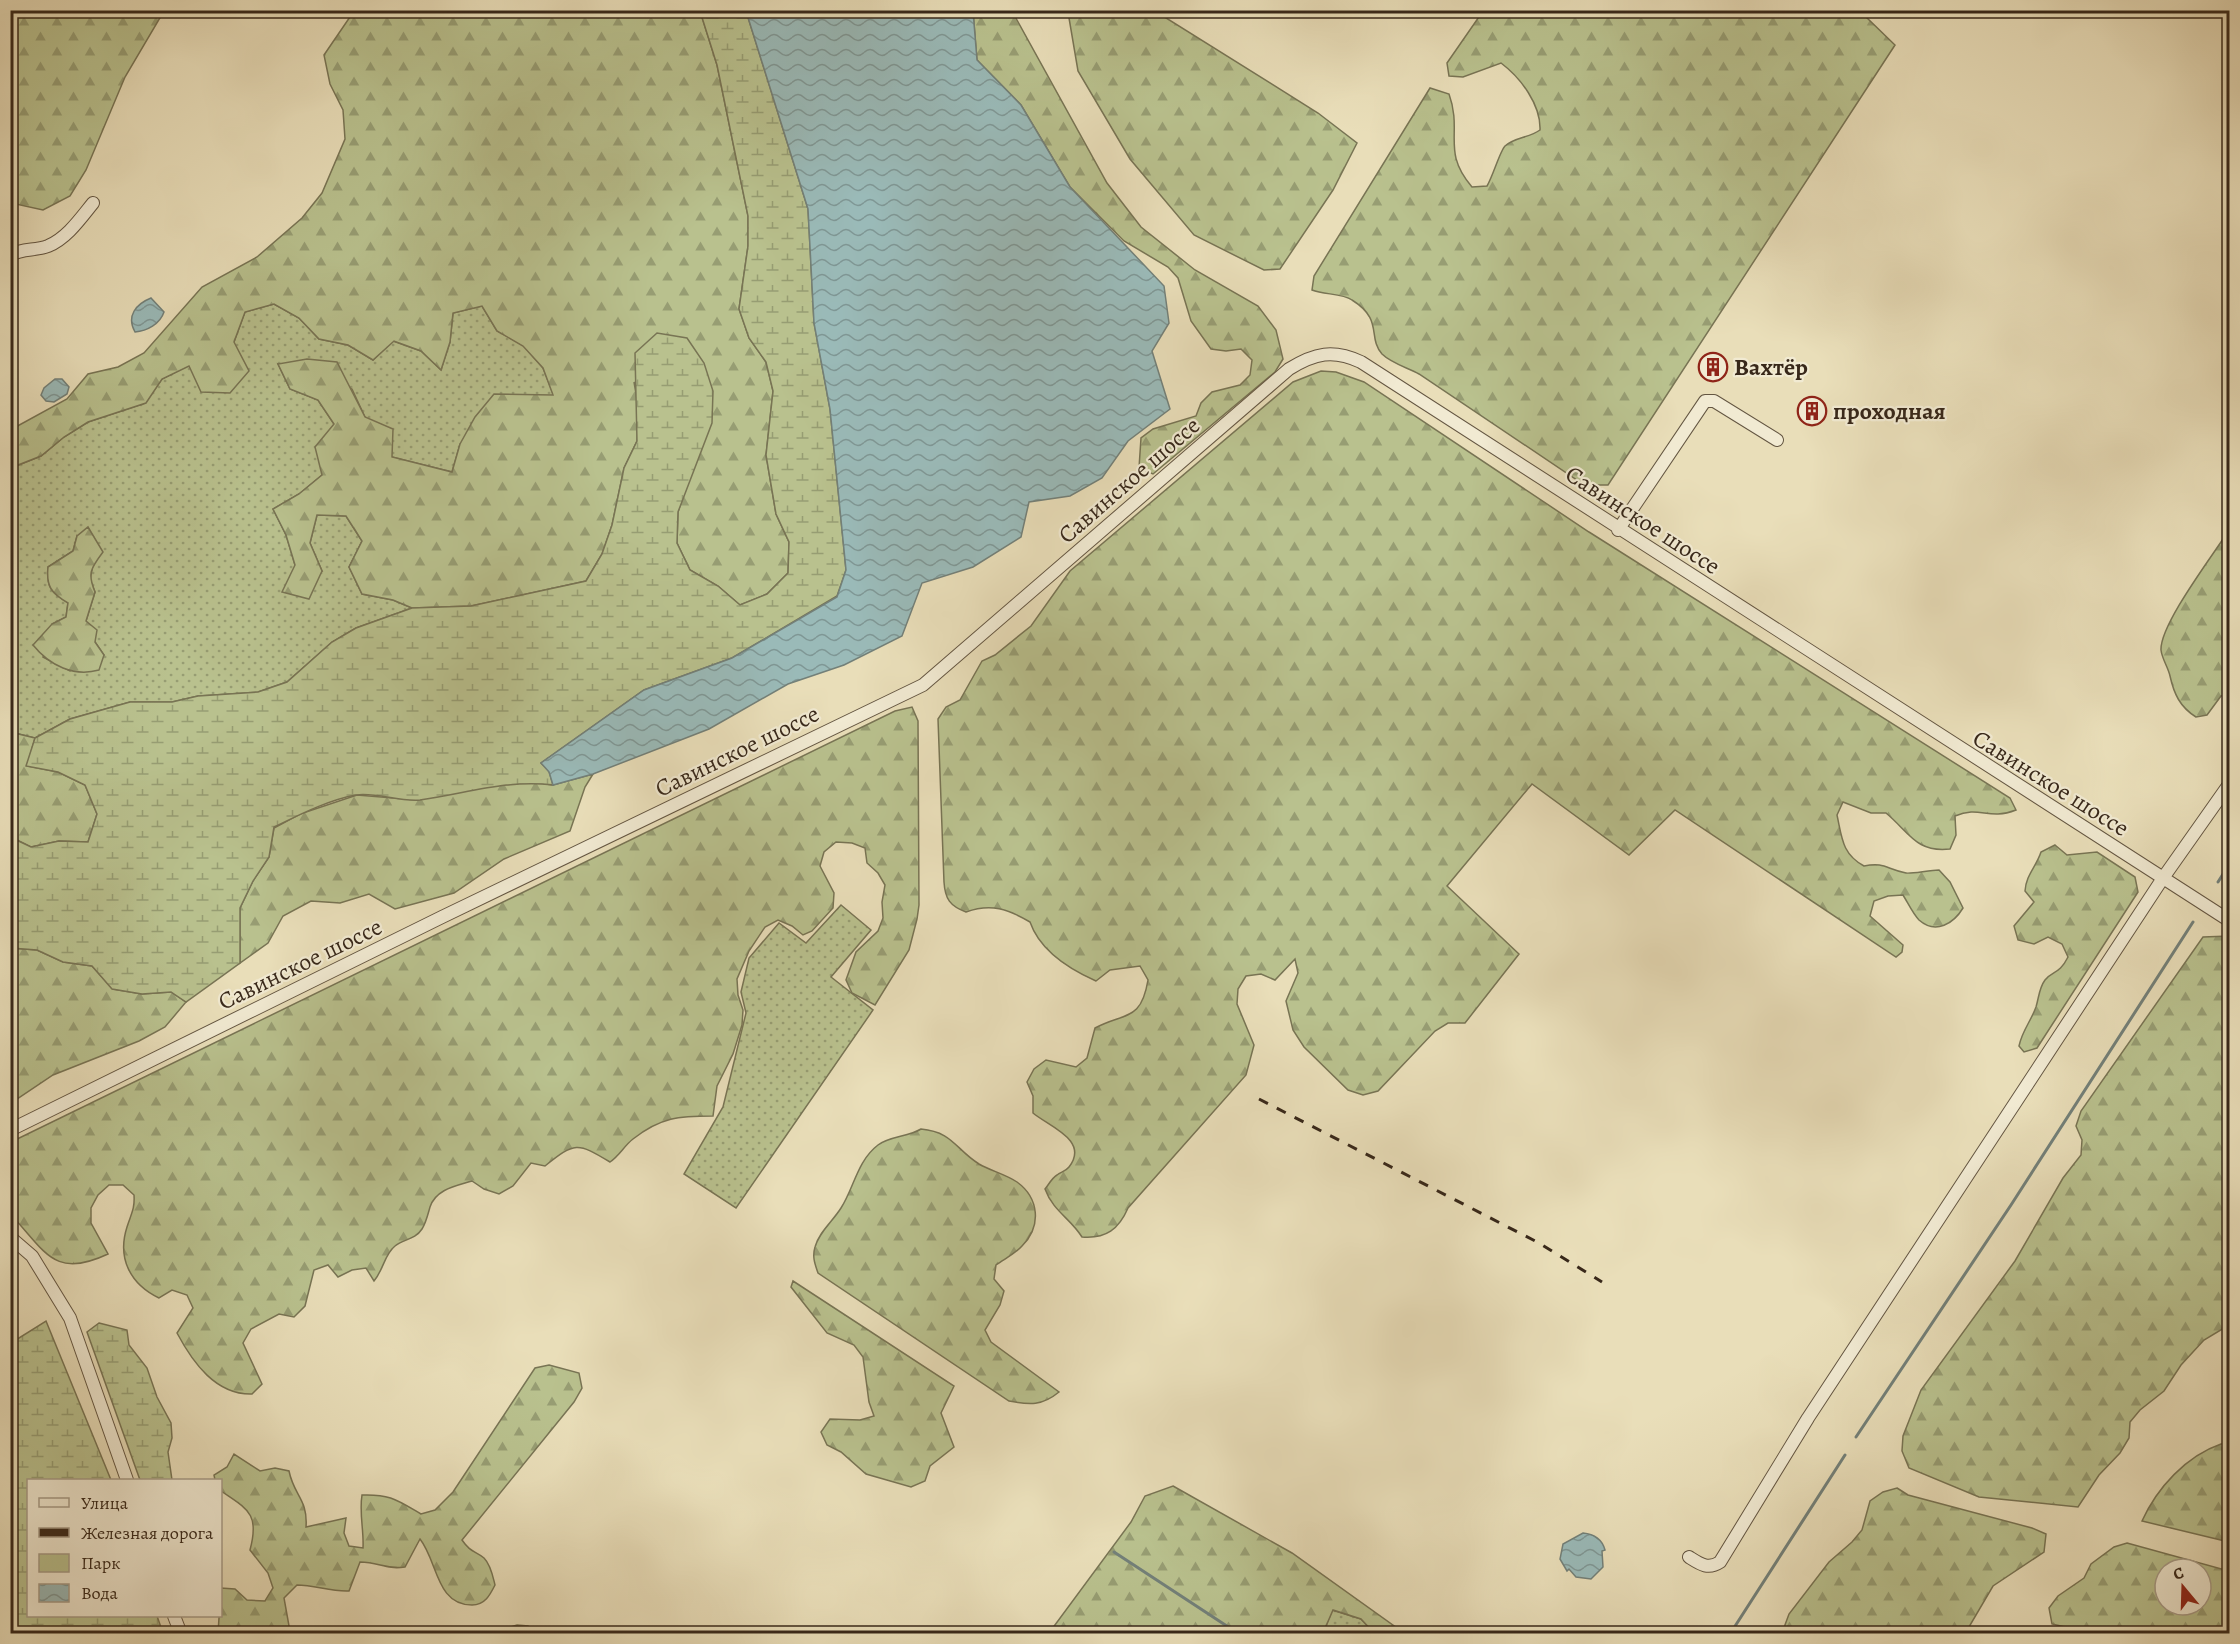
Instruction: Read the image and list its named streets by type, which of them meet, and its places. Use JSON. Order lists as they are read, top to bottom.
{
  "streets": {
    "street": ["Савинское шоссе"]
  },
  "places": {
    "building": ["Вахтёр", "проходная"]
  },
  "legend": [
    "Улица",
    "Железная дорога",
    "Парк",
    "Вода"
  ],
  "north": "top"
}
